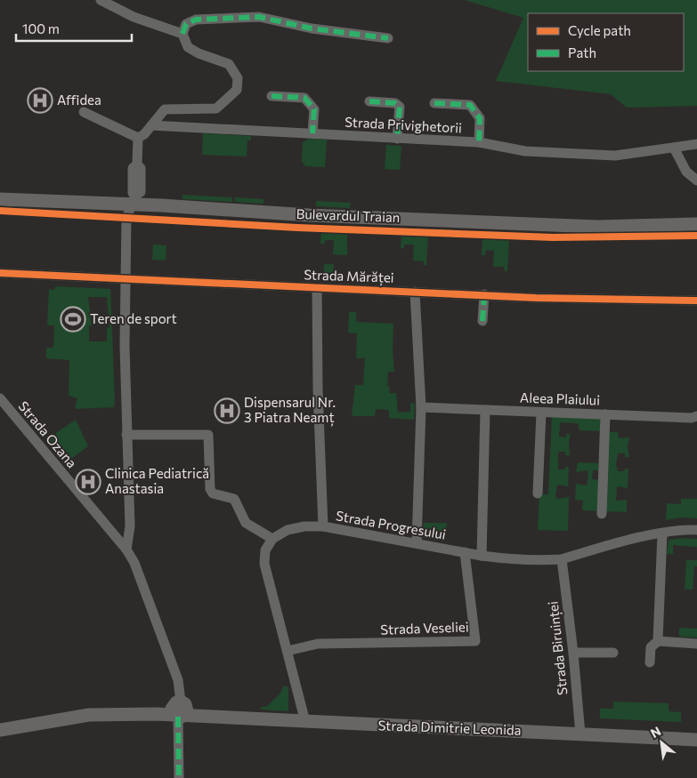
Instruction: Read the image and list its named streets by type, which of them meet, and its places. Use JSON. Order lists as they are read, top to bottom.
{
  "streets": {
    "main road": ["Bulevardul Traian", "Strada Dimitrie Leonida"],
    "street": [
      "Strada Privighetorii",
      "Strada Mărăței",
      "Aleea Plaiului",
      "Strada Ozana",
      "Strada Progresului",
      "Strada Veseliei",
      "Strada Biruinței"
    ]
  },
  "crossings": [
    ["Strada Mărăței", "Strada Progresului"],
    ["Strada Ozana", "Strada Dimitrie Leonida"],
    ["Strada Progresului", "Strada Veseliei"],
    ["Strada Progresului", "Strada Biruinței"],
    ["Strada Biruinței", "Strada Dimitrie Leonida"]
  ],
  "places": {
    "hospital": ["Affidea", "Dispensarul Nr. 3 Piatra Neamț", "Clinica Pediatrică Anastasia"],
    "sports": ["Teren de sport"]
  },
  "legend": ["Cycle path", "Path"],
  "scale_bar": "100 m",
  "north": "top left"
}
